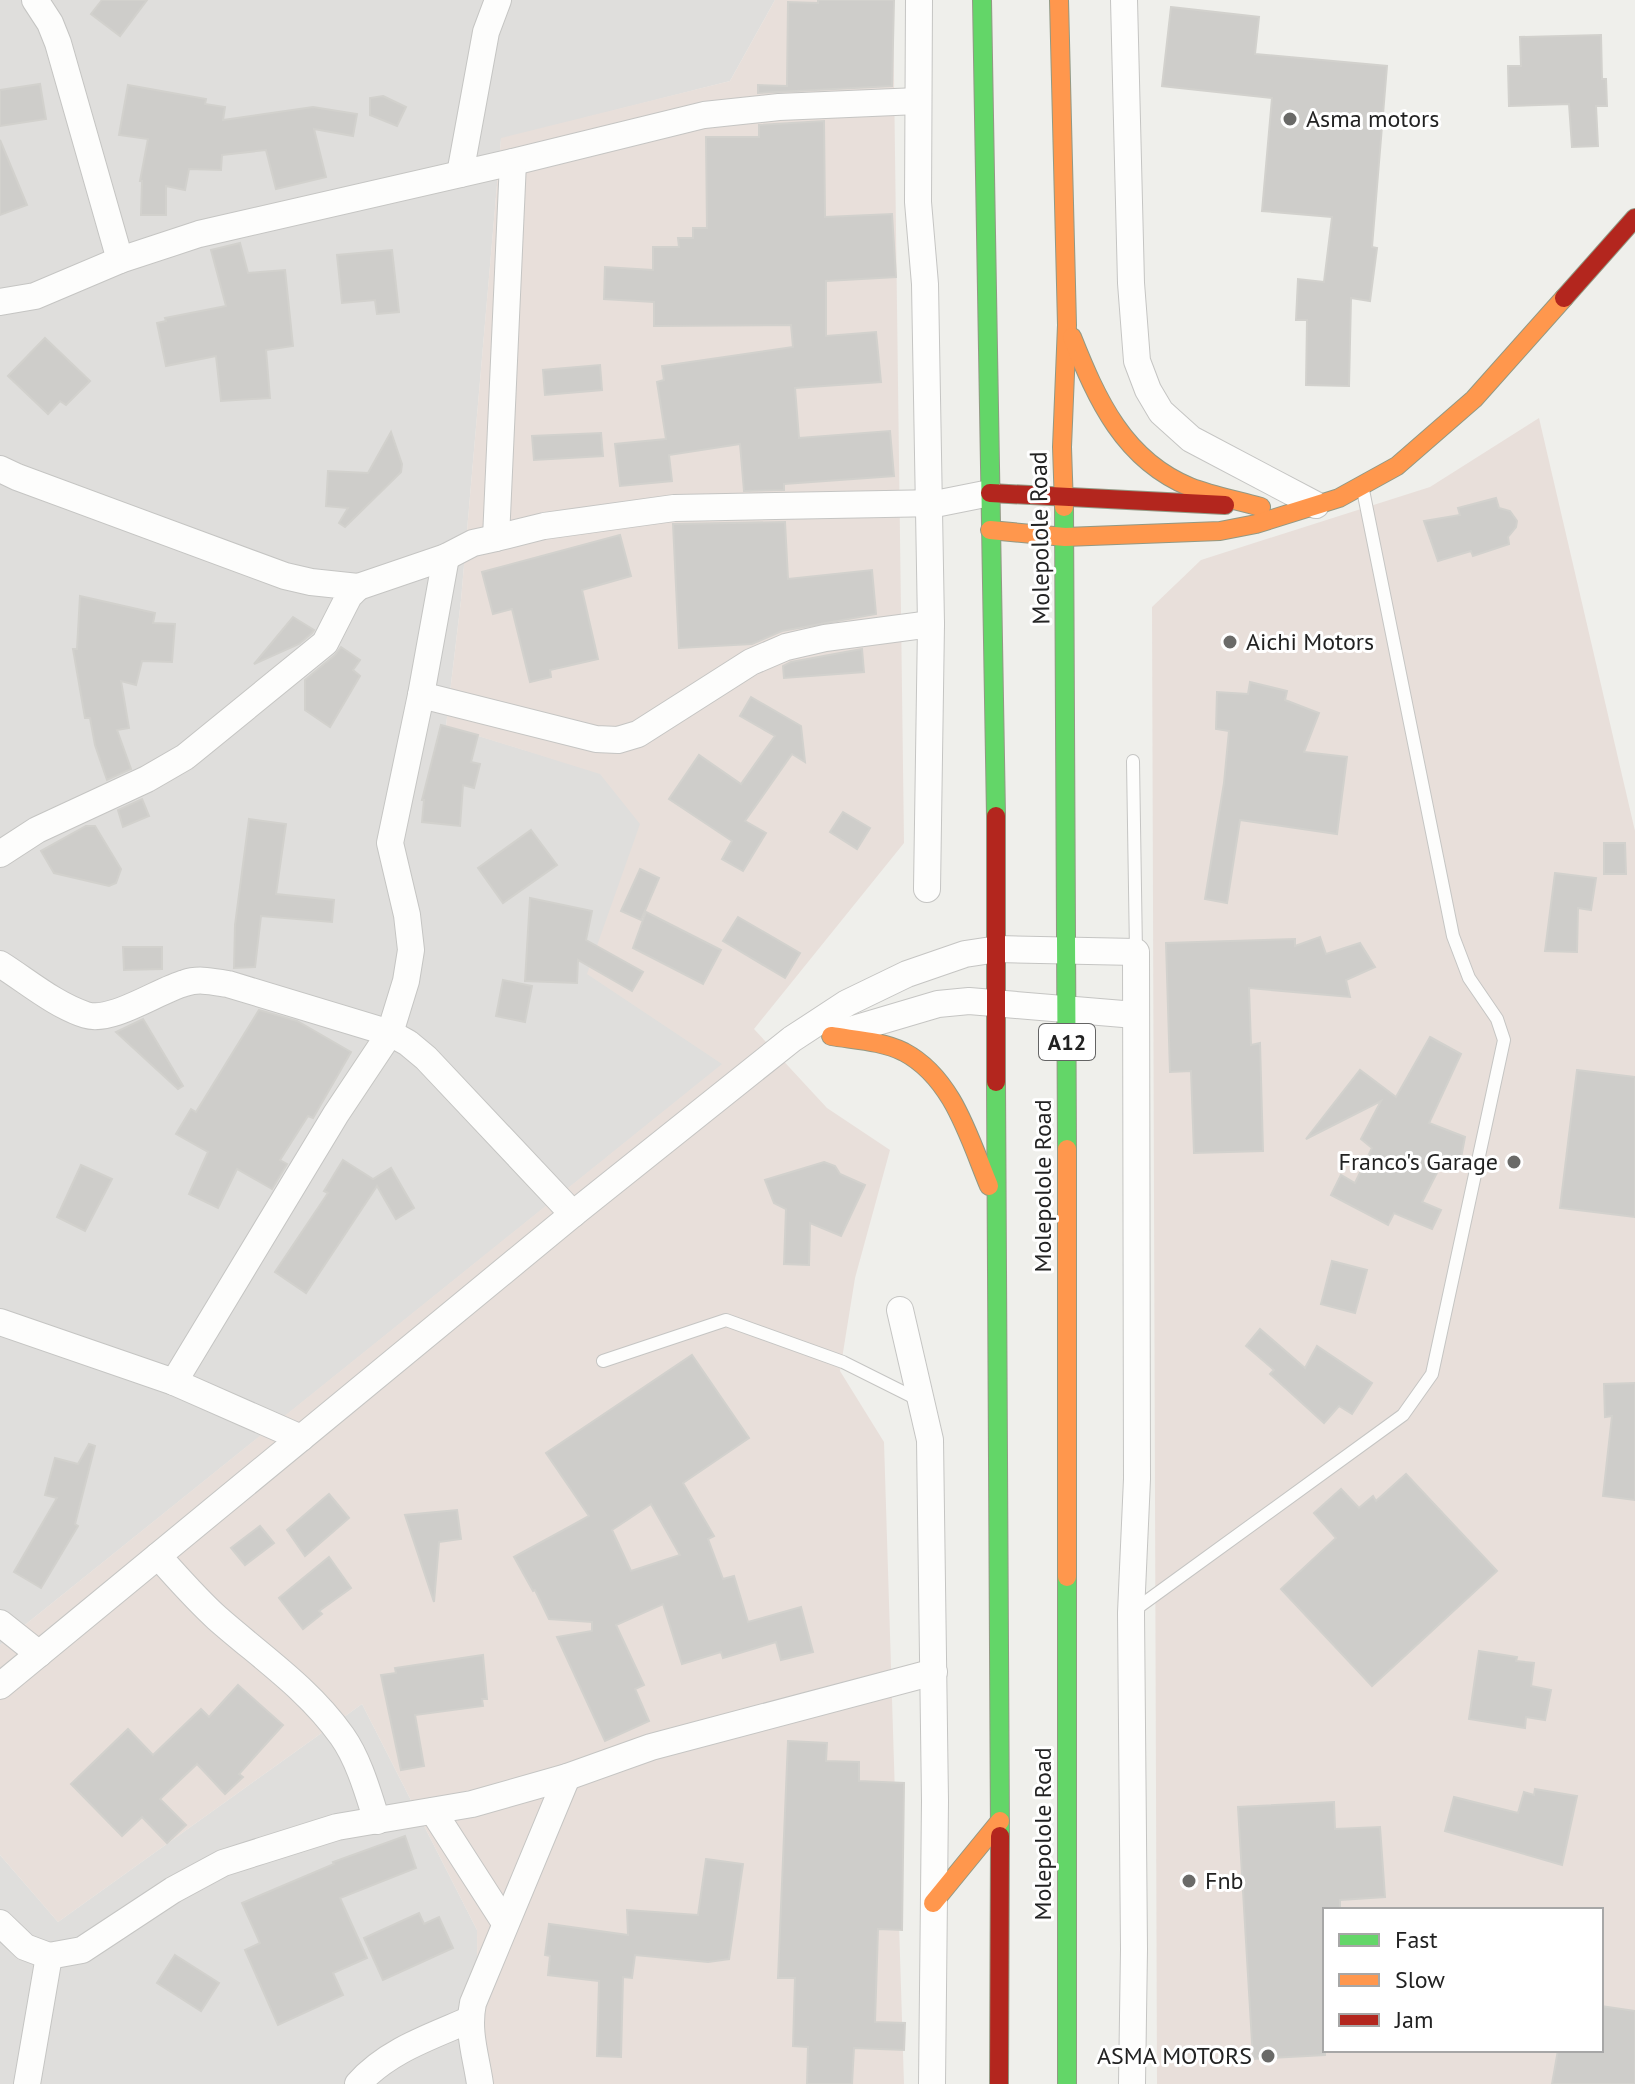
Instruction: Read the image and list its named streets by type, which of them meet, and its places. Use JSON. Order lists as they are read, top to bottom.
{
  "streets": {
    "main road": ["Molepolole Road", "A12"]
  },
  "places": [
    "Asma motors",
    "Aichi Motors",
    "Franco's Garage",
    "Fnb",
    "ASMA MOTORS"
  ],
  "legend": ["Fast", "Slow", "Jam"]
}
